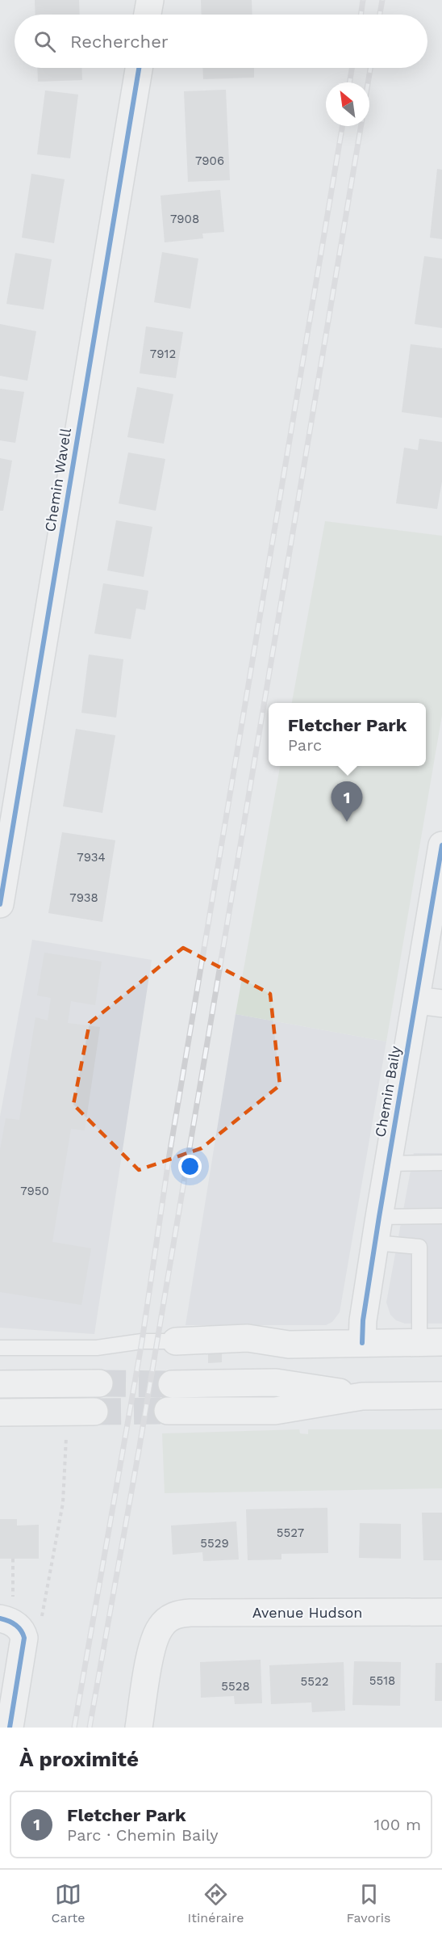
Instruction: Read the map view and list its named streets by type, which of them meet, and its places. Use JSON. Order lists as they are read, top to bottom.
{
  "streets": {
    "street": ["Chemin Wavell", "Chemin Baily", "Avenue Hudson"]
  },
  "house_numbers": [
    "7906",
    "7908",
    "7912",
    "7934",
    "7938",
    "7950",
    "5527",
    "5529",
    "5518",
    "5522",
    "5528"
  ],
  "north": "top left",
  "page": {
    "search": "Rechercher",
    "popup": ["Fletcher Park", "Parc"],
    "pins": "1",
    "heading": "À proximité",
    "list": [
      {
        "mark": "1",
        "name": "Fletcher Park",
        "note": "Parc · Chemin Baily",
        "value": "100 m"
      }
    ],
    "nav": ["Carte", "Itinéraire", "Favoris"]
  }
}
